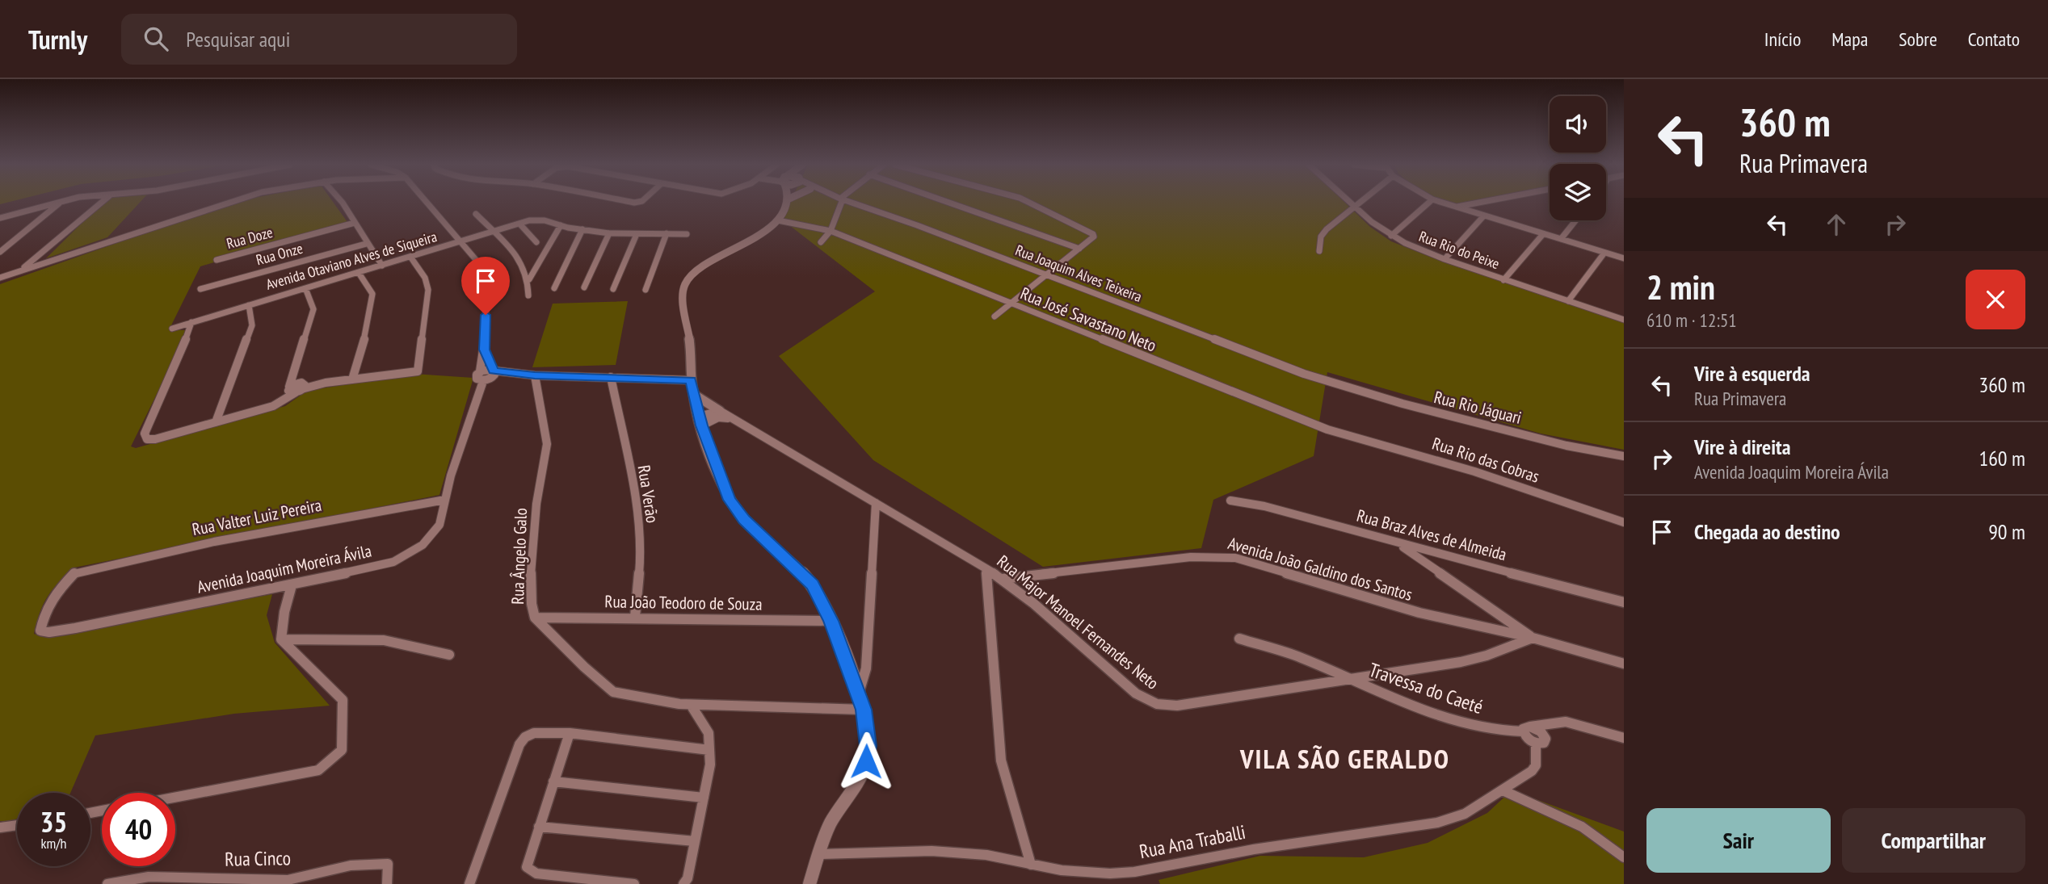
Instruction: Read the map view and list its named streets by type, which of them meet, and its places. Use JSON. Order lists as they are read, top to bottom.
{
  "streets": {
    "street": [
      "Rua Doze",
      "Rua Rio do Peixe",
      "Rua Onze",
      "Avenida Otaviano Alves de Siqueira",
      "Rua Joaquim Alves Teixeira",
      "Rua José Savastano Neto",
      "Rua Rio Jáguari",
      "Rua Rio das Cobras",
      "Rua Verão",
      "Rua Valter Luiz Pereira",
      "Rua Braz Alves de Almeida",
      "Rua Ângelo Galo",
      "Avenida Joaquim Moreira Ávila",
      "Avenida João Galdino dos Santos",
      "Rua João Teodoro de Souza",
      "Rua Major Manoel Fernandes Neto",
      "Travessa do Caeté",
      "Rua Ana Traballi",
      "Rua Cinco"
    ]
  },
  "crossings": [
    ["Avenida Otaviano Alves de Siqueira", "Avenida Joaquim Moreira Ávila"],
    ["Rua Joaquim Alves Teixeira", "Rua Rio Jáguari"],
    ["Rua José Savastano Neto", "Rua Rio das Cobras"],
    ["Rua Verão", "Rua João Teodoro de Souza"],
    ["Rua Valter Luiz Pereira", "Avenida Joaquim Moreira Ávila"],
    ["Rua Ângelo Galo", "Rua João Teodoro de Souza"],
    ["Avenida João Galdino dos Santos", "Rua Major Manoel Fernandes Neto"],
    ["Rua Major Manoel Fernandes Neto", "Travessa do Caeté"]
  ],
  "districts": ["VILA SÃO GERALDO"],
  "page": {
    "header": "Turnly",
    "search": "Pesquisar aqui",
    "nav": [
      "Início",
      "Mapa",
      "Sobre",
      "Contato"
    ],
    "turn": ["360 m", "Rua Primavera"],
    "heading": ["2 min", "610 m · 12:51"],
    "list": [
      {
        "name": "Vire à esquerda",
        "note": "Rua Primavera",
        "value": "360 m"
      },
      {
        "name": "Vire à direita",
        "note": "Avenida Joaquim Moreira Ávila",
        "value": "160 m"
      },
      {
        "name": "Chegada ao destino",
        "value": "90 m"
      }
    ],
    "speed": "35 km/h",
    "limit": "40",
    "buttons": ["Sair", "Compartilhar"]
  }
}
